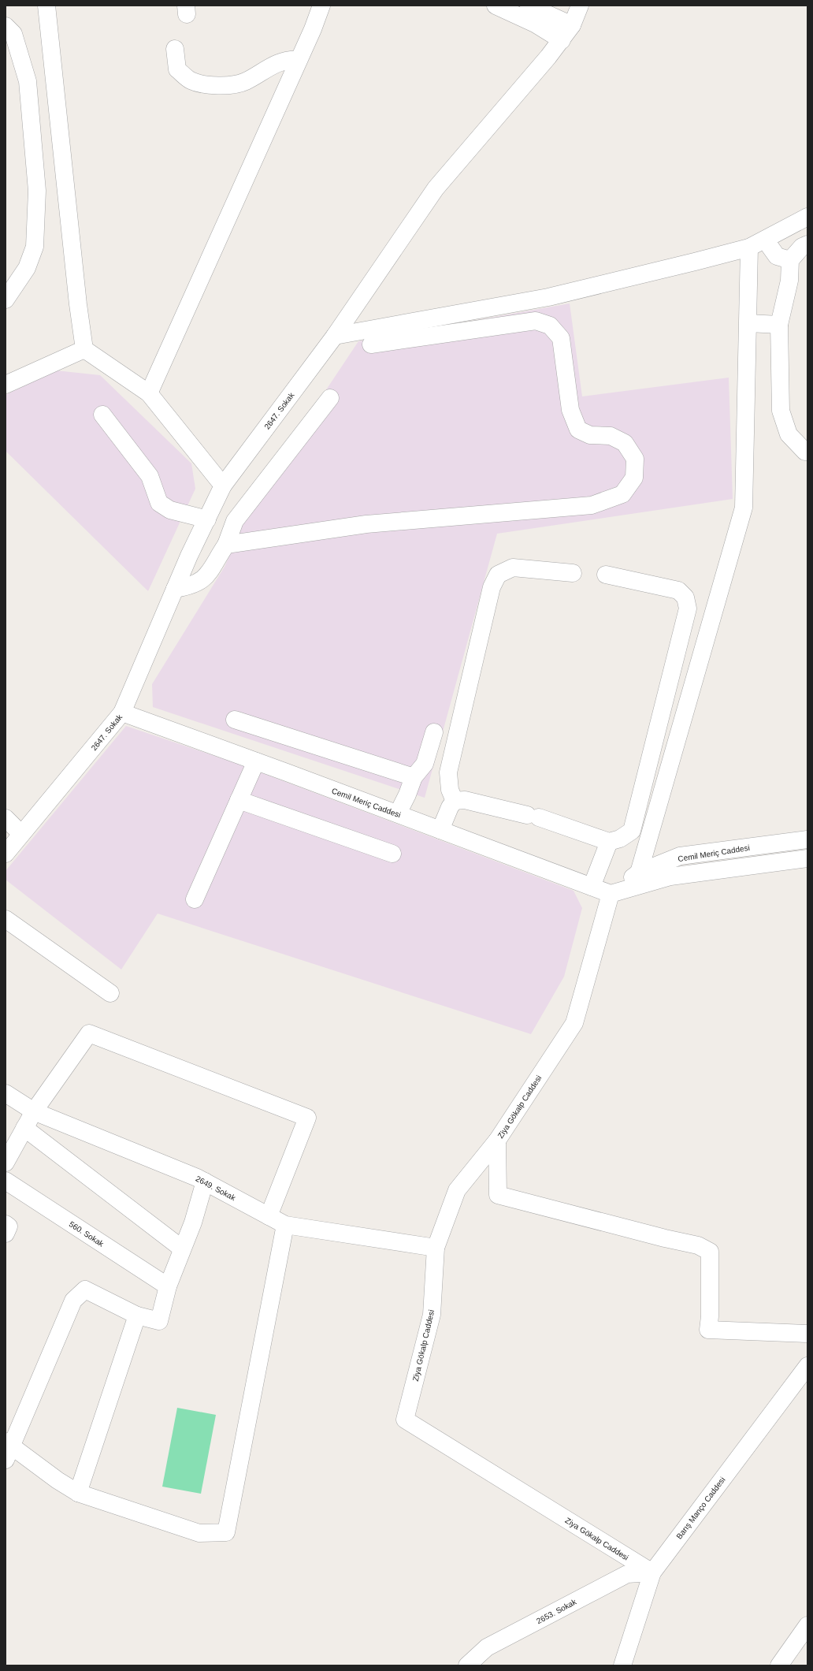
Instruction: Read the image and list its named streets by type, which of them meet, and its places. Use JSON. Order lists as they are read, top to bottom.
{
  "streets": {
    "street": [
      "2647. Sokak",
      "Cemil Meriç Caddesi",
      "Ziya Gökalp Caddesi",
      "2649. Sokak",
      "560. Sokak",
      "Barış Manço Caddesi",
      "2653. Sokak"
    ]
  },
  "crossings": [
    ["2647. Sokak", "Cemil Meriç Caddesi"],
    ["Cemil Meriç Caddesi", "Ziya Gökalp Caddesi"],
    ["Ziya Gökalp Caddesi", "2649. Sokak"],
    ["Ziya Gökalp Caddesi", "Barış Manço Caddesi"],
    ["Ziya Gökalp Caddesi", "2653. Sokak"],
    ["Barış Manço Caddesi", "2653. Sokak"]
  ]
}
